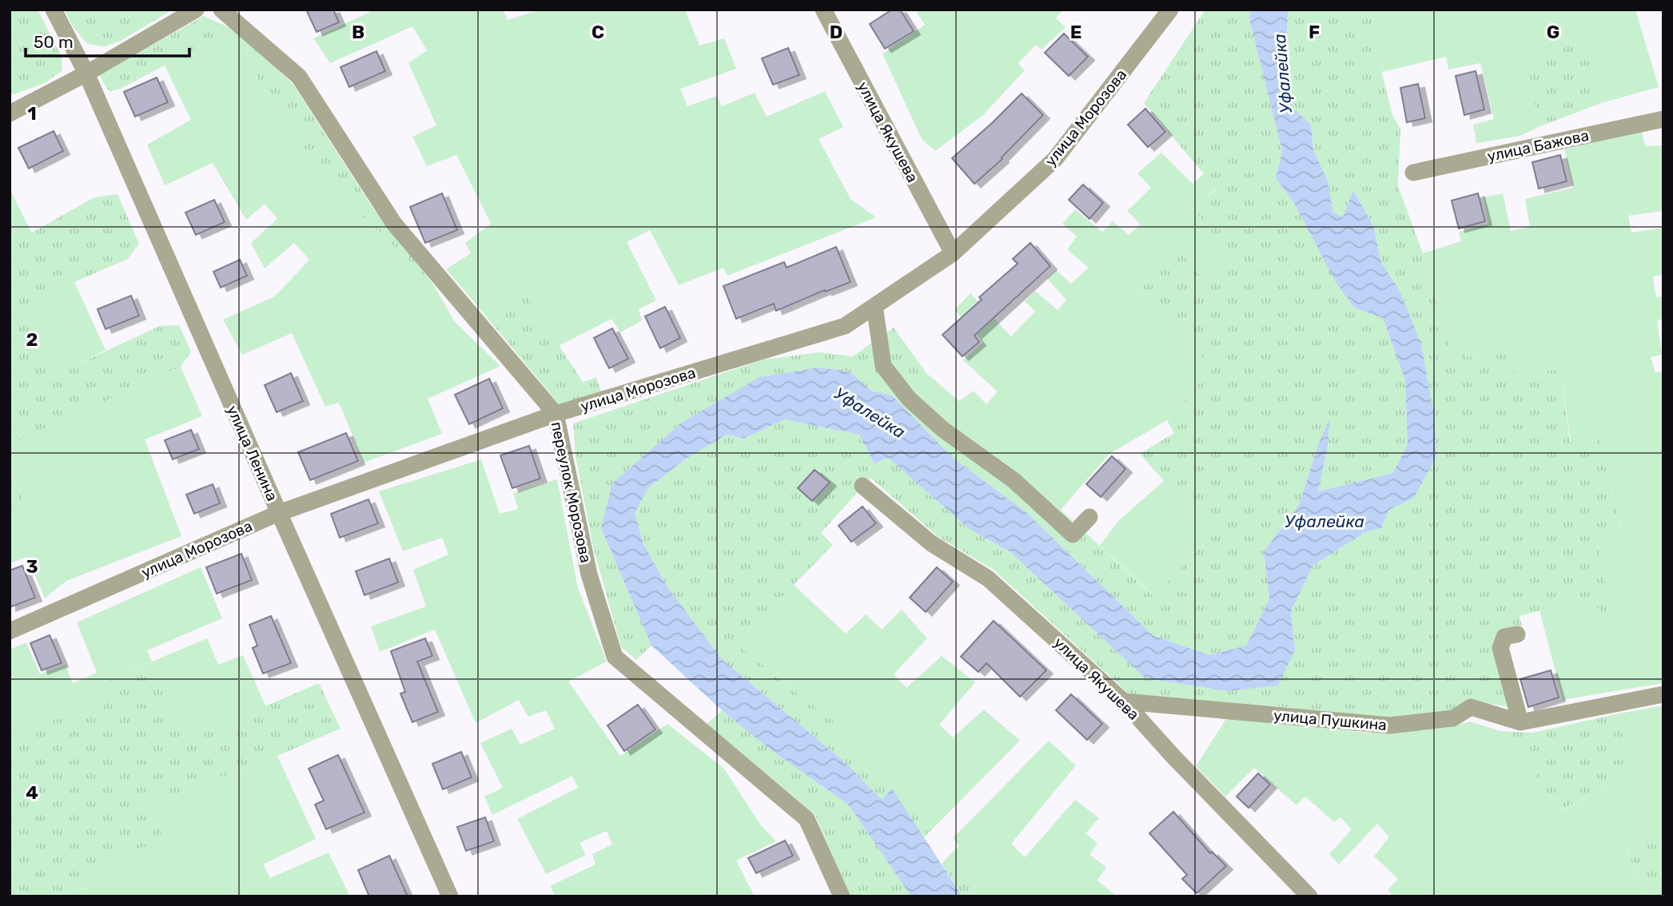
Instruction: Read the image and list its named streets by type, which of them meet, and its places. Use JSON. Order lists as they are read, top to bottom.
{
  "streets": {
    "street": [
      "улица Морозова",
      "улица Якушева",
      "улица Бажова",
      "улица Ленина",
      "переулок Морозова",
      "улица Пушкина"
    ]
  },
  "crossings": [
    ["улица Морозова", "улица Якушева"],
    ["улица Морозова", "улица Ленина"],
    ["улица Морозова", "переулок Морозова"],
    ["улица Якушева", "улица Пушкина"]
  ],
  "water": ["Уфалейка"],
  "scale_bar": "50 m",
  "grid": {
    "columns": [
      "B",
      "C",
      "D",
      "E",
      "F",
      "G"
    ],
    "rows": [
      "1",
      "2",
      "3",
      "4"
    ]
  }
}
